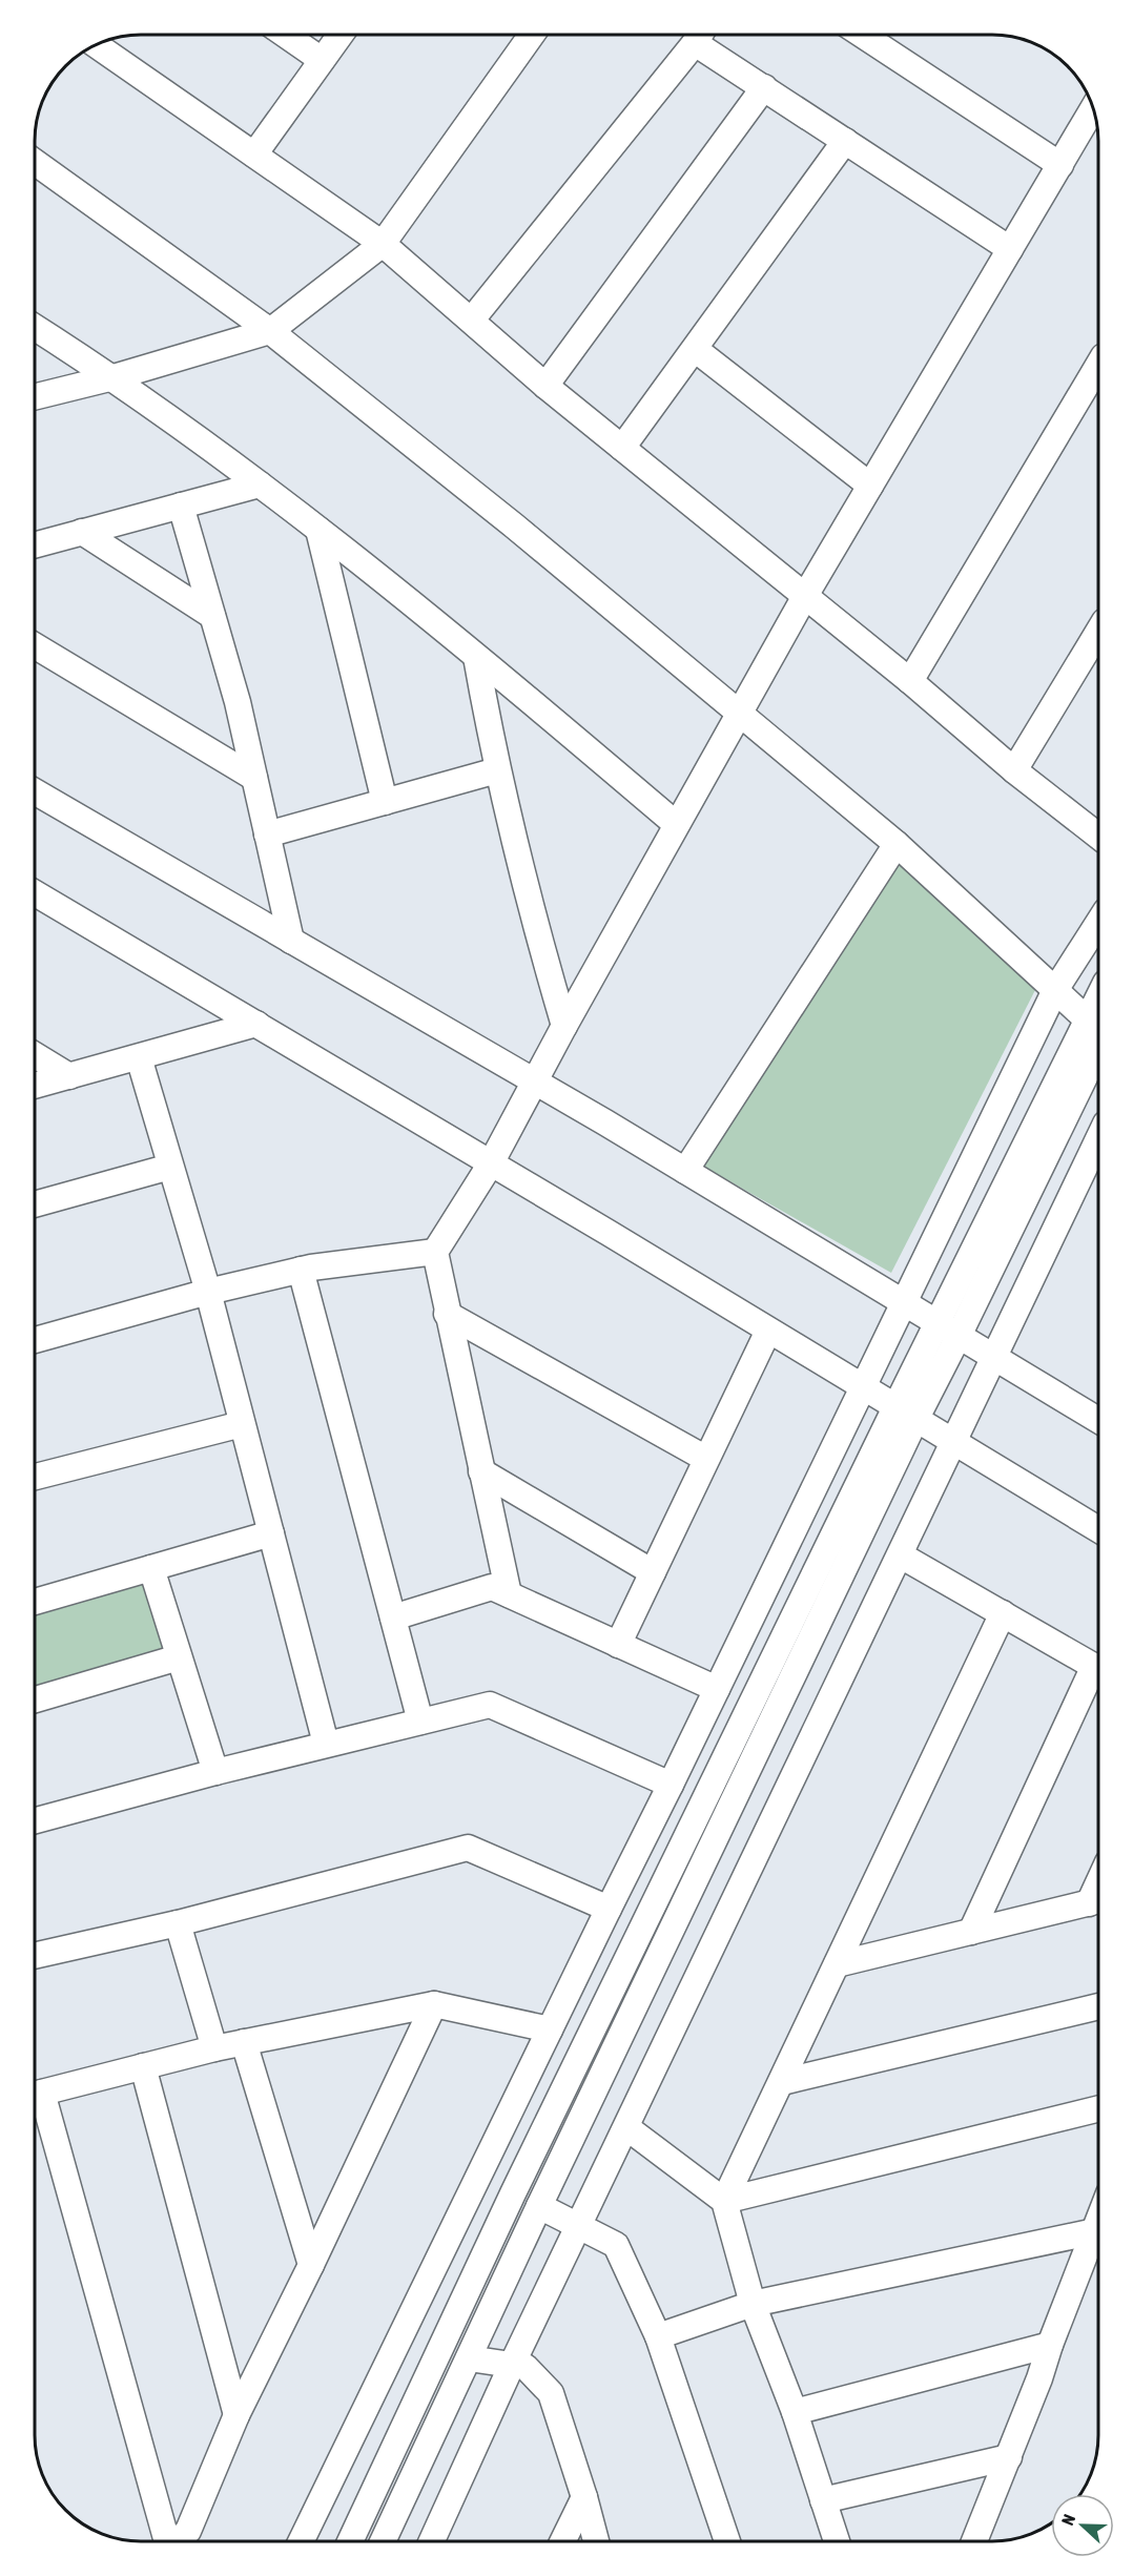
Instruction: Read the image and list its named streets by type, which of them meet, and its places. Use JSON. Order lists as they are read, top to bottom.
{
  "north": "left"
}
